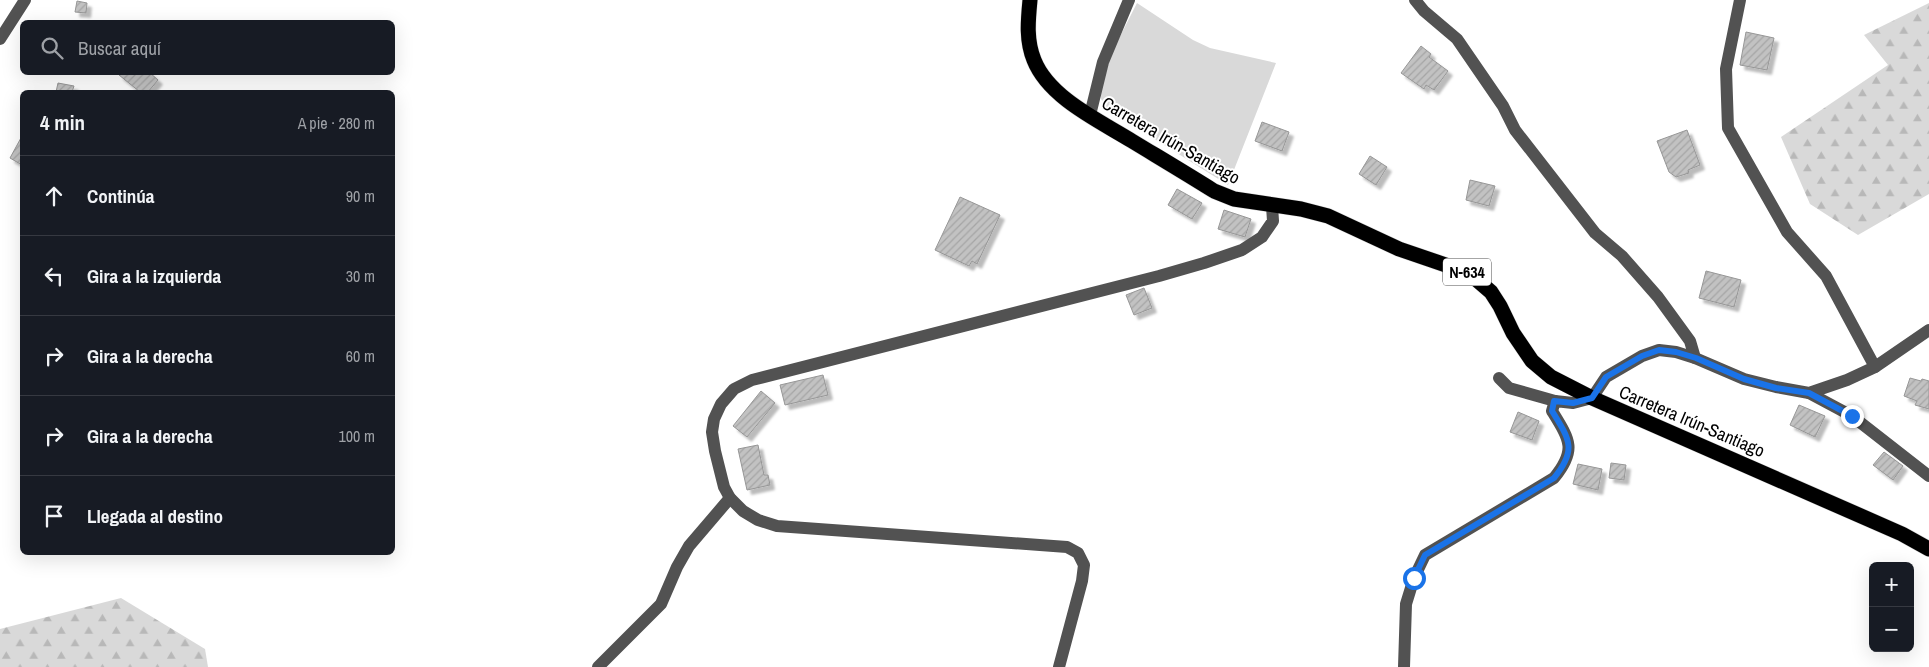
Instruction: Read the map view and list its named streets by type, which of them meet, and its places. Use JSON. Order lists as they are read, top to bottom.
{
  "streets": {
    "highway": ["Carretera Irún-Santiago", "N-634"]
  },
  "page": {
    "search": "Buscar aquí",
    "heading": ["4 min", "A pie · 280 m"],
    "list": [
      ["Continúa", "90 m"],
      ["Gira a la izquierda", "30 m"],
      ["Gira a la derecha", "60 m"],
      ["Gira a la derecha", "100 m"],
      "Llegada al destino"
    ],
    "map_buttons": ["+", "−"]
  }
}
